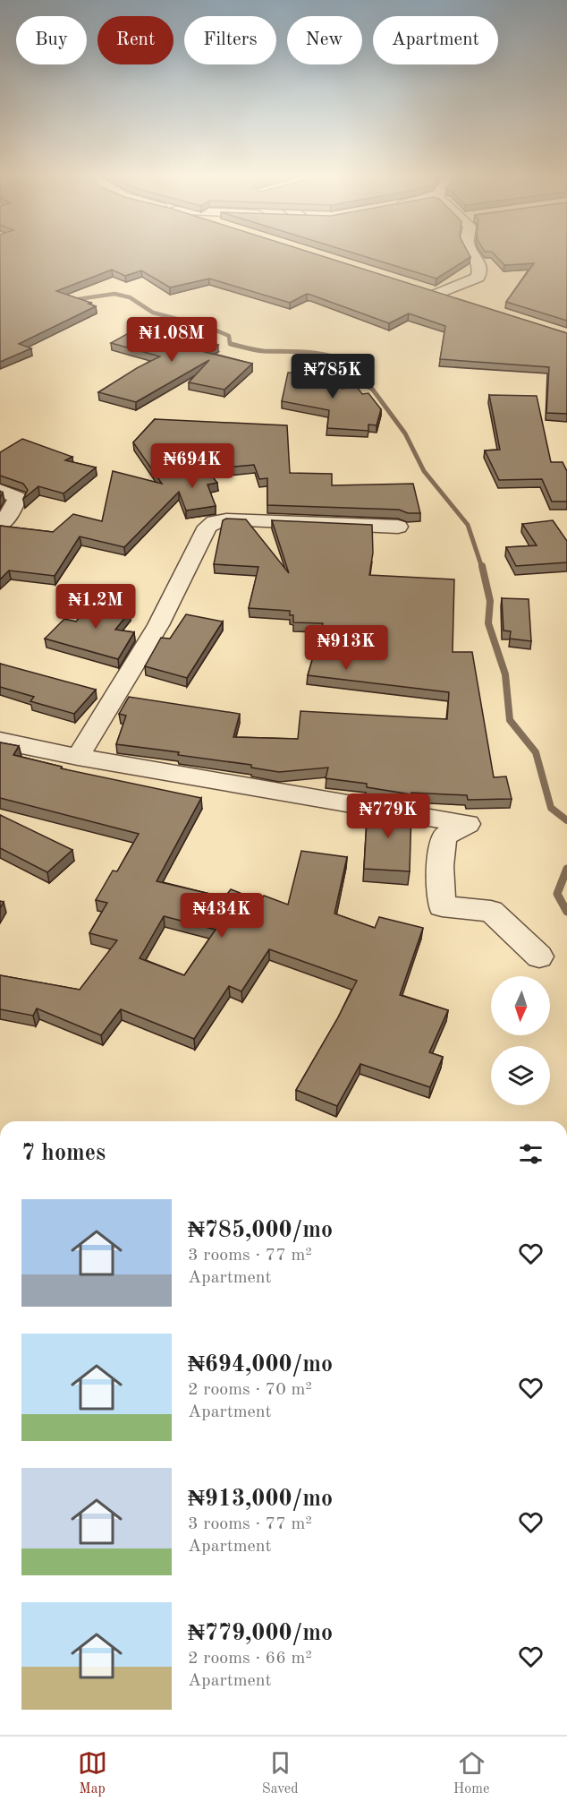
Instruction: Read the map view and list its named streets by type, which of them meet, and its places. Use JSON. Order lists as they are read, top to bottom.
{
  "north": "bottom",
  "page": {
    "chip": [
      "Buy",
      "Rent",
      "Filters",
      "New",
      "Apartment"
    ],
    "price": [
      "₦1.08M",
      "₦785K",
      "₦694K",
      "₦1.2M",
      "₦913K",
      "₦779K",
      "₦434K"
    ],
    "heading": "7 homes",
    "list": [
      {
        "name": "₦785,000/mo",
        "note": "3 rooms · 77 m² · Apartment"
      },
      {
        "name": "₦694,000/mo",
        "note": "2 rooms · 70 m² · Apartment"
      },
      {
        "name": "₦913,000/mo",
        "note": "3 rooms · 77 m² · Apartment"
      },
      {
        "name": "₦779,000/mo",
        "note": "2 rooms · 66 m² · Apartment"
      }
    ],
    "tabs": ["Map", "Saved", "Home"]
  }
}
